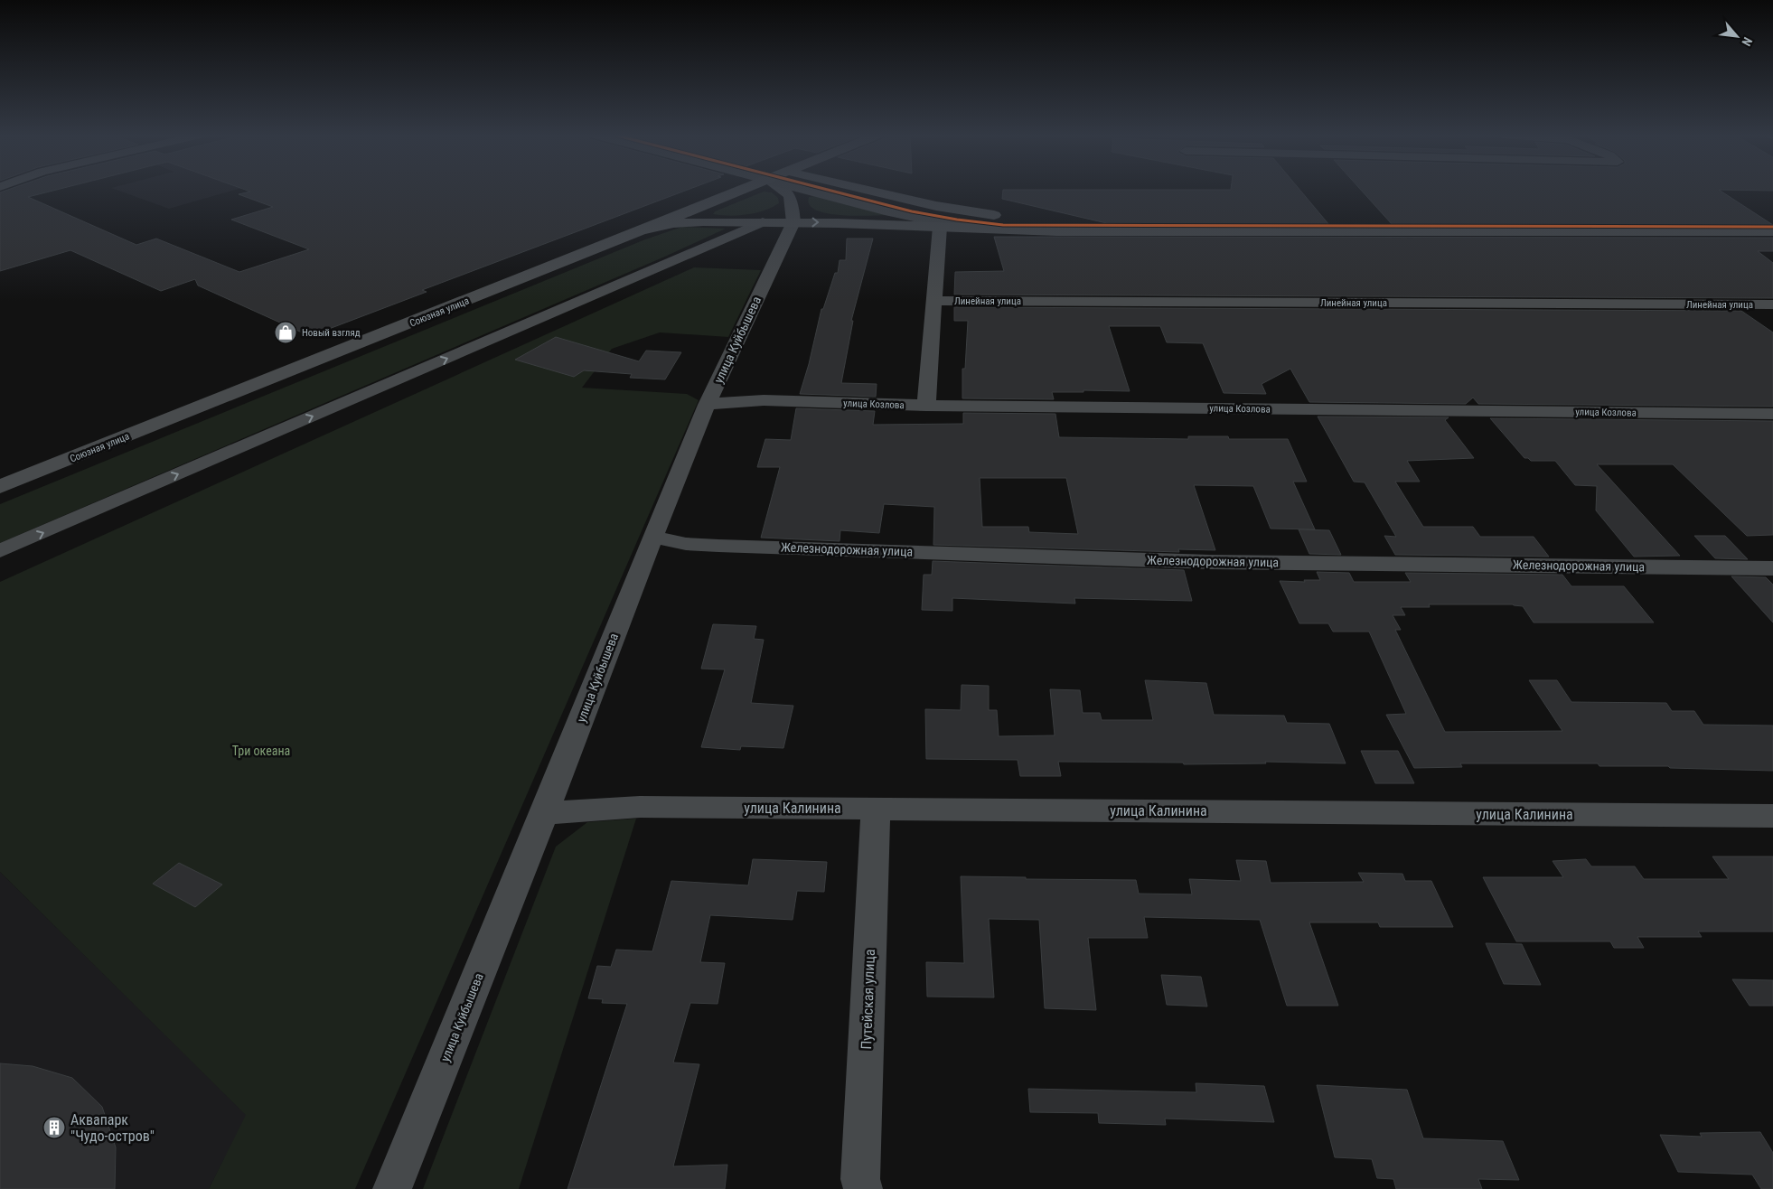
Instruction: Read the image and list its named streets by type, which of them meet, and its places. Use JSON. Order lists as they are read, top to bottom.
{
  "streets": {
    "main road": ["Союзная улица"],
    "street": [
      "Линейная улица",
      "улица Куйбышева",
      "улица Козлова",
      "Железнодорожная улица",
      "улица Калинина",
      "Путейская улица"
    ]
  },
  "crossings": [
    ["улица Куйбышева", "улица Козлова"],
    ["улица Куйбышева", "Железнодорожная улица"],
    ["улица Куйбышева", "улица Калинина"],
    ["улица Калинина", "Путейская улица"]
  ],
  "parks": ["Три океана"],
  "places": {
    "shop": ["Новый взгляд"],
    "building": ["Аквапарк \"Чудо-остров\""]
  },
  "north": "bottom right"
}
